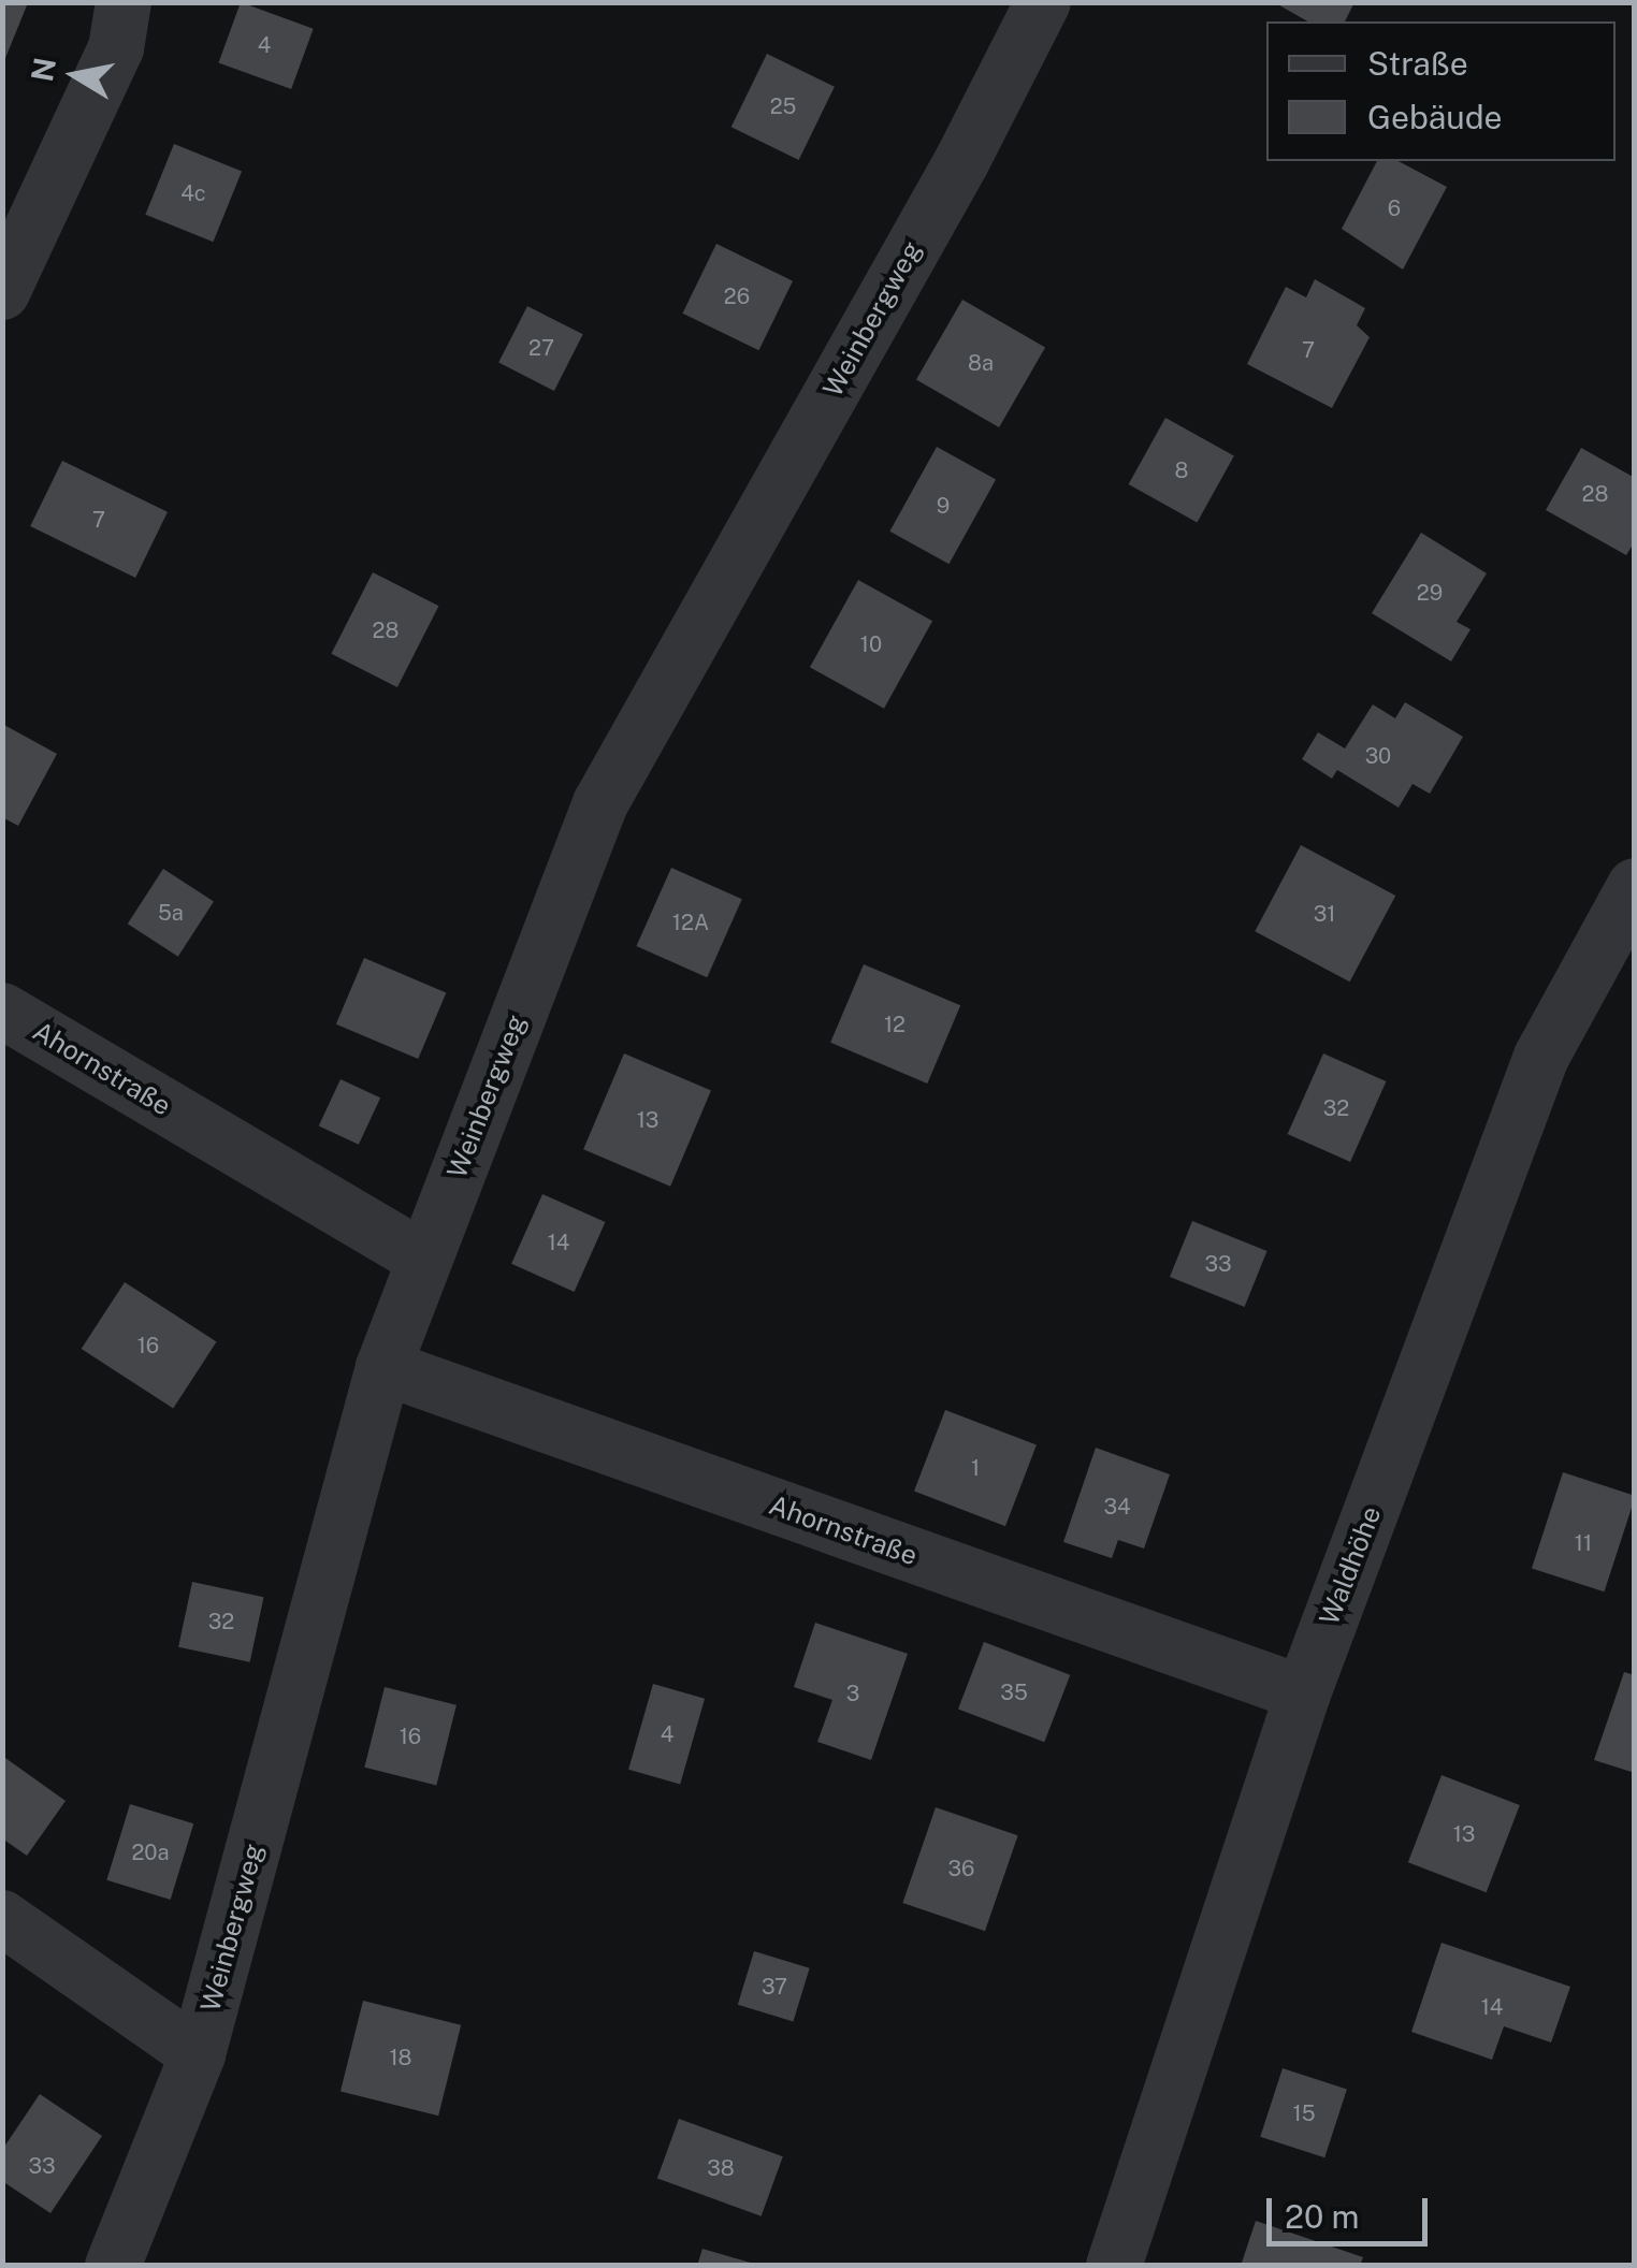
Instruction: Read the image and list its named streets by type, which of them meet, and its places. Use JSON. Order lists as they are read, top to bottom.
{
  "streets": {
    "street": ["Weinbergweg", "Ahornstraße", "Waldhöhe"]
  },
  "crossings": [
    ["Weinbergweg", "Ahornstraße"],
    ["Ahornstraße", "Waldhöhe"]
  ],
  "house_numbers": [
    "4",
    "25",
    "4c",
    "6",
    "26",
    "27",
    "7",
    "8a",
    "8",
    "28",
    "9",
    "7",
    "29",
    "28",
    "10",
    "30",
    "5a",
    "31",
    "12A",
    "12",
    "32",
    "13",
    "14",
    "33",
    "16",
    "1",
    "34",
    "11",
    "32",
    "35",
    "3",
    "4",
    "16",
    "13",
    "20a",
    "36",
    "37",
    "14",
    "18",
    "15",
    "33",
    "38"
  ],
  "legend": ["Straße", "Gebäude"],
  "scale_bar": "20 m",
  "north": "left"
}
